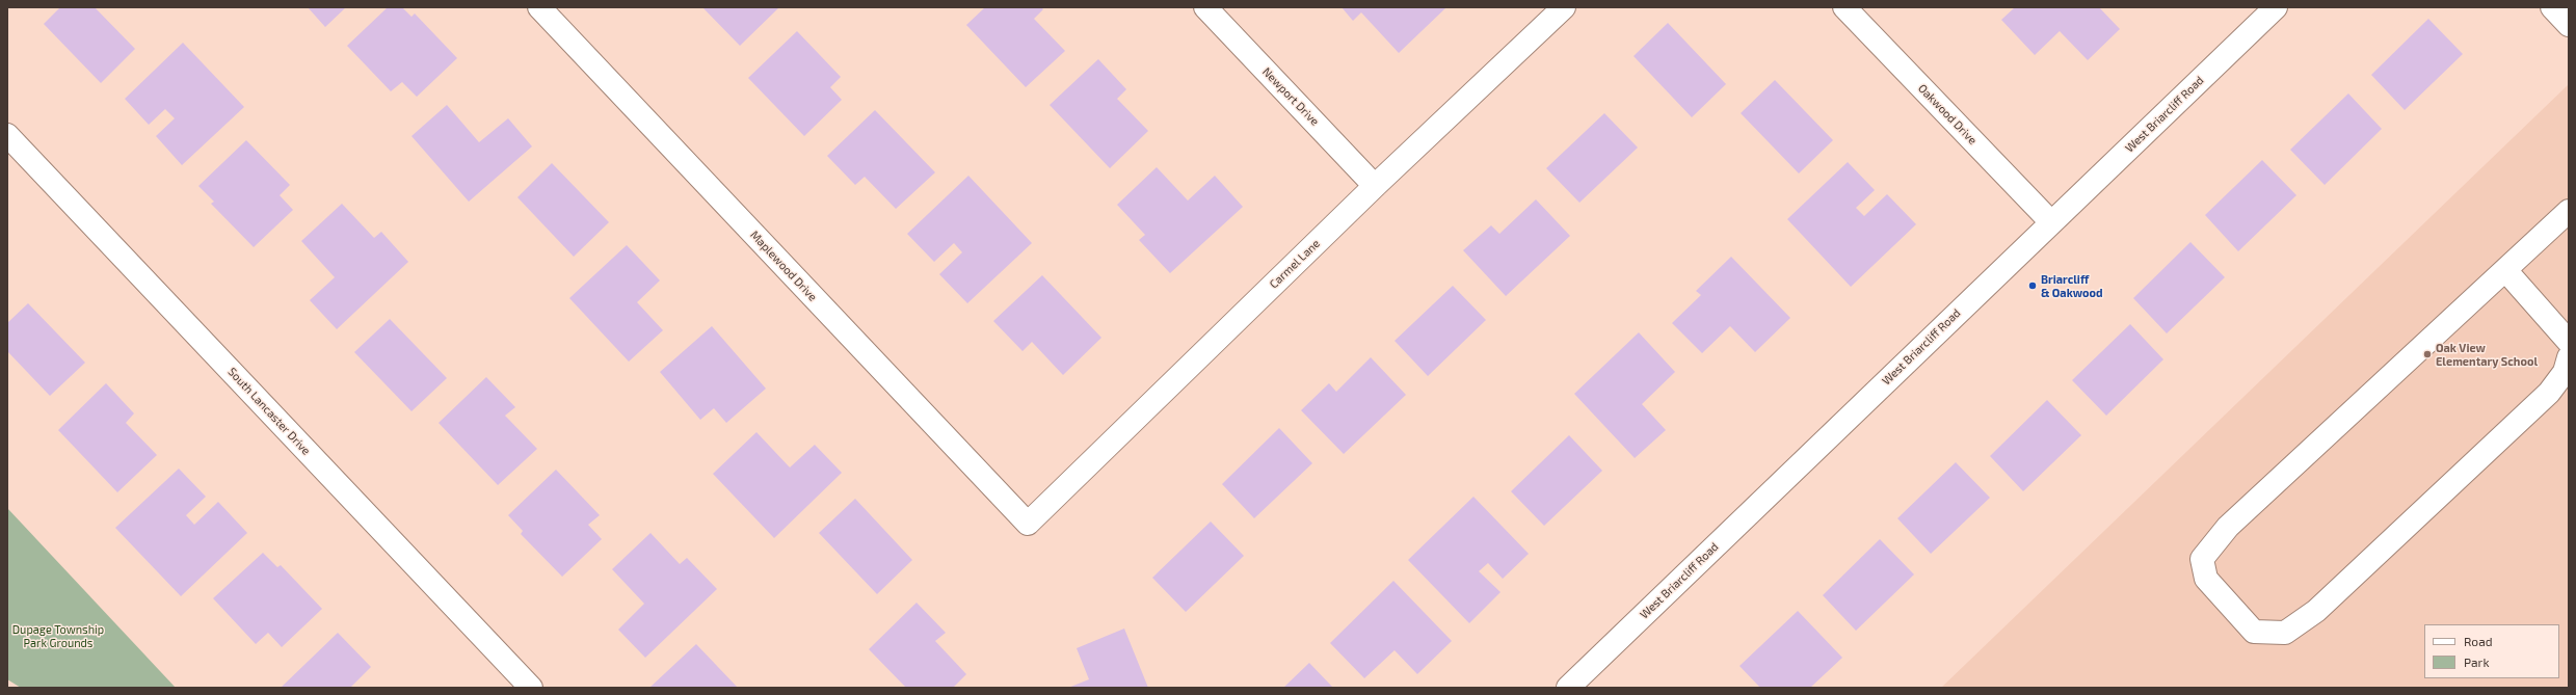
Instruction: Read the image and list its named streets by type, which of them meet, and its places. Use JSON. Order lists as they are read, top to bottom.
{
  "streets": {
    "street": [
      "Newport Drive",
      "Oakwood Drive",
      "West Briarcliff Road",
      "Carmel Lane",
      "Maplewood Drive",
      "South Lancaster Drive"
    ]
  },
  "crossings": [
    ["Newport Drive", "Carmel Lane"],
    ["Oakwood Drive", "West Briarcliff Road"],
    ["Carmel Lane", "Maplewood Drive"]
  ],
  "parks": ["Dupage Township Park Grounds"],
  "places": ["Briarcliff & Oakwood", "Oak View Elementary School"],
  "legend": ["Road", "Park"]
}
